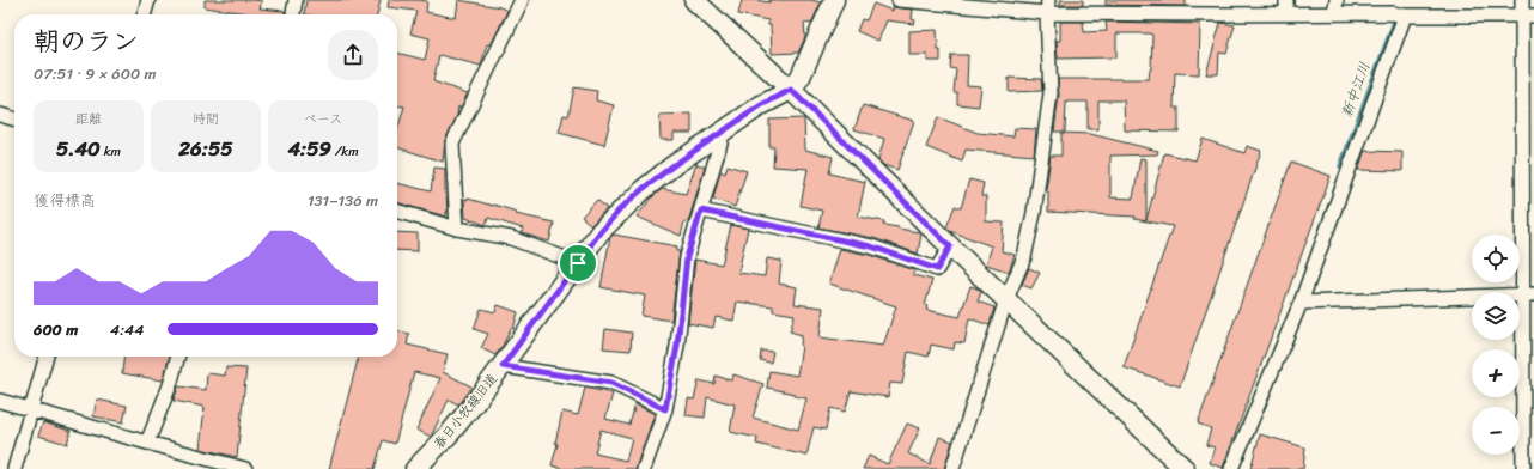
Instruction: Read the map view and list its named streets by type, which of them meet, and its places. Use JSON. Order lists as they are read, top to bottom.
{
  "streets": {
    "street": ["春日小牧線旧道"]
  },
  "water": ["新中江川"],
  "page": {
    "heading": ["朝のラン", "07:51 · 9 × 600 m"],
    "stats": [
      ["距離", "5.40 km"],
      ["時間", "26:55"],
      ["ペース", "4:59 /km"]
    ],
    "chart": ["獲得標高", "131–136 m"],
    "map_buttons": ["+", "−"],
    "list": [
      {
        "name": "600 m",
        "note": "4:44"
      }
    ]
  }
}
